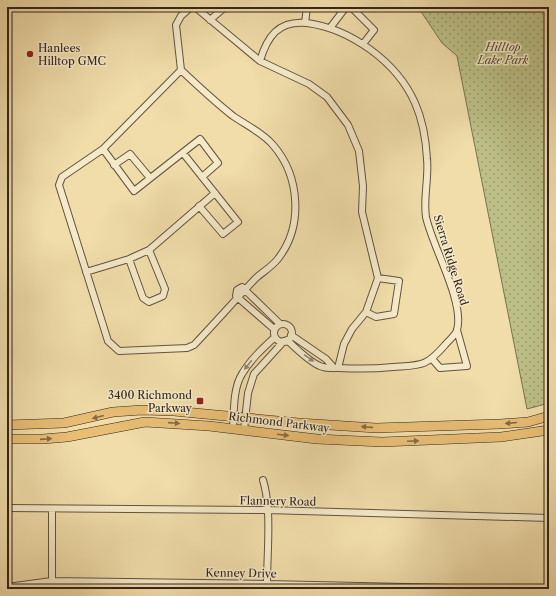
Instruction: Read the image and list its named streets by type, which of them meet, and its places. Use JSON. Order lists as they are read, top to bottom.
{
  "streets": {
    "highway": ["Richmond Parkway"],
    "street": ["Sierra Ridge Road", "Flannery Road", "Kenney Drive"]
  },
  "parks": ["Hilltop Lake Park"],
  "places": {
    "other": ["Hanlees Hilltop GMC"],
    "transit": ["3400 Richmond Parkway"]
  }
}
